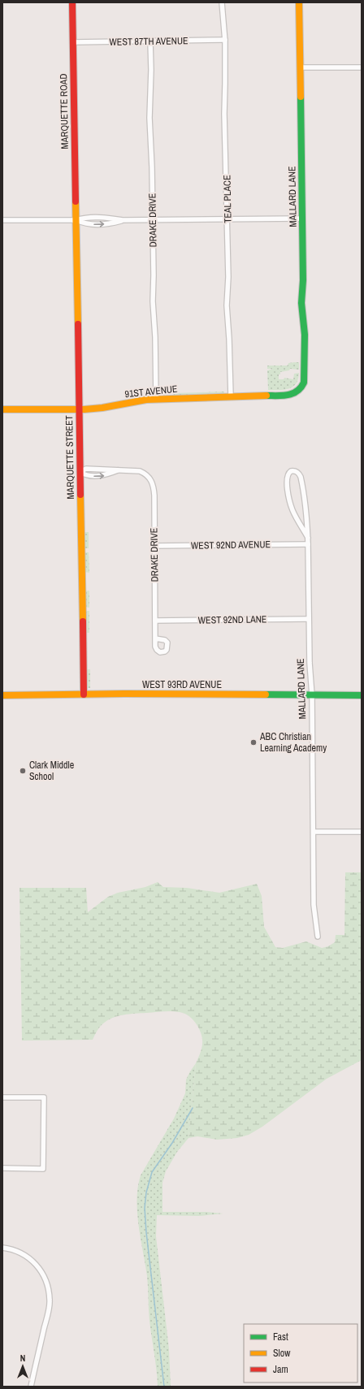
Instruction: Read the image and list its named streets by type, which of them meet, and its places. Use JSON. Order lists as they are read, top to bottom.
{
  "streets": {
    "street": [
      "WEST 87TH AVENUE",
      "MARQUETTE ROAD",
      "MALLARD LANE",
      "TEAL PLACE",
      "DRAKE DRIVE",
      "91ST AVENUE",
      "MARQUETTE STREET",
      "WEST 92ND AVENUE",
      "WEST 92ND LANE",
      "WEST 93RD AVENUE"
    ]
  },
  "crossings": [
    ["WEST 87TH AVENUE", "MARQUETTE ROAD"],
    ["WEST 87TH AVENUE", "TEAL PLACE"],
    ["WEST 87TH AVENUE", "DRAKE DRIVE"],
    ["MARQUETTE ROAD", "MARQUETTE STREET"],
    ["MALLARD LANE", "91ST AVENUE"],
    ["MALLARD LANE", "WEST 92ND AVENUE"],
    ["MALLARD LANE", "WEST 92ND LANE"],
    ["MALLARD LANE", "WEST 93RD AVENUE"],
    ["TEAL PLACE", "91ST AVENUE"],
    ["DRAKE DRIVE", "91ST AVENUE"],
    ["DRAKE DRIVE", "WEST 92ND AVENUE"],
    ["DRAKE DRIVE", "WEST 92ND LANE"],
    ["91ST AVENUE", "MARQUETTE STREET"],
    ["MARQUETTE STREET", "WEST 93RD AVENUE"]
  ],
  "places": ["ABC Christian Learning Academy", "Clark Middle School"],
  "legend": ["Fast", "Slow", "Jam"],
  "north": "top"
}
